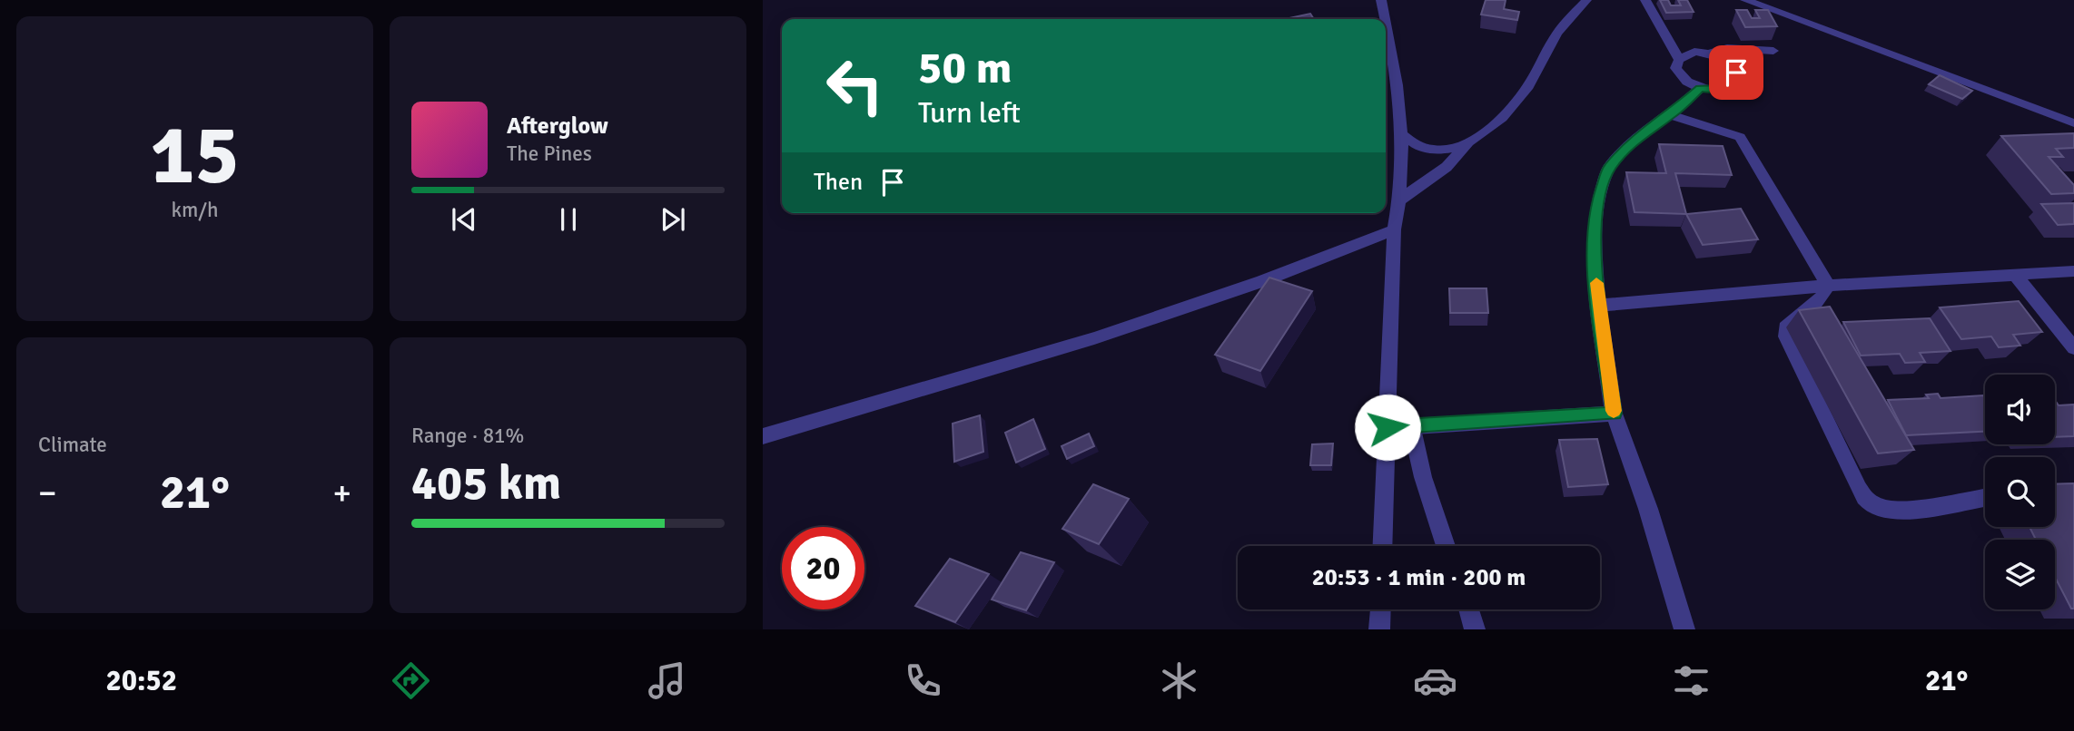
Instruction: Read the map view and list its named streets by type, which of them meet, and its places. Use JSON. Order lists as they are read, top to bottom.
{
  "page": {
    "tile": [
      ["15", "km/h"],
      "Climate",
      ["Range · 81%", "405 km"]
    ],
    "turn": ["50 m", "Turn left"],
    "song": ["Afterglow", "The Pines"],
    "then": "Then",
    "heat": ["−", "21°", "+"],
    "limit": "20",
    "trip": "20:53 · 1 min · 200 m",
    "tabs": ["20:52", "21°"]
  }
}
